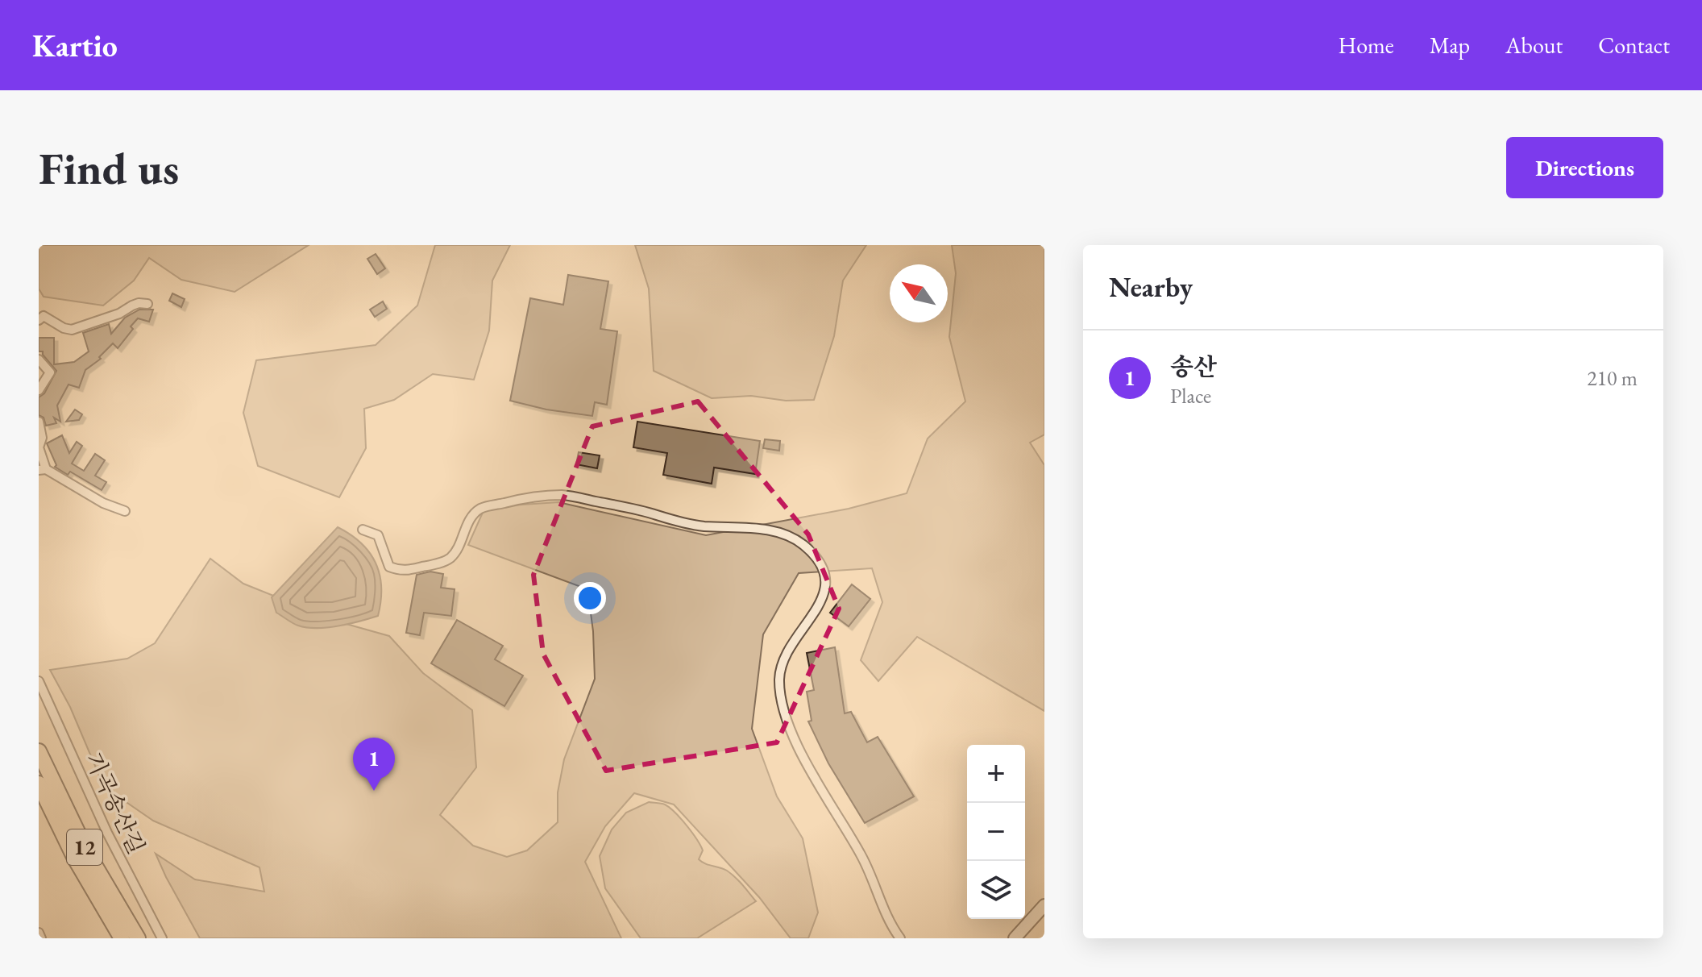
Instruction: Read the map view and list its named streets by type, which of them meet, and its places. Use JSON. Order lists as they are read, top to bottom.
{
  "streets": {
    "highway": ["12"],
    "street": ["기곡송산길"]
  },
  "north": "top left",
  "page": {
    "header": "Kartio",
    "nav": [
      "Home",
      "Map",
      "About",
      "Contact"
    ],
    "buttons": "Directions",
    "title": "Find us",
    "heading": "Nearby",
    "list": [
      {
        "mark": "1",
        "name": "송산",
        "note": "Place",
        "value": "210 m"
      }
    ],
    "pins": "1",
    "map_buttons": ["+", "−"]
  }
}
